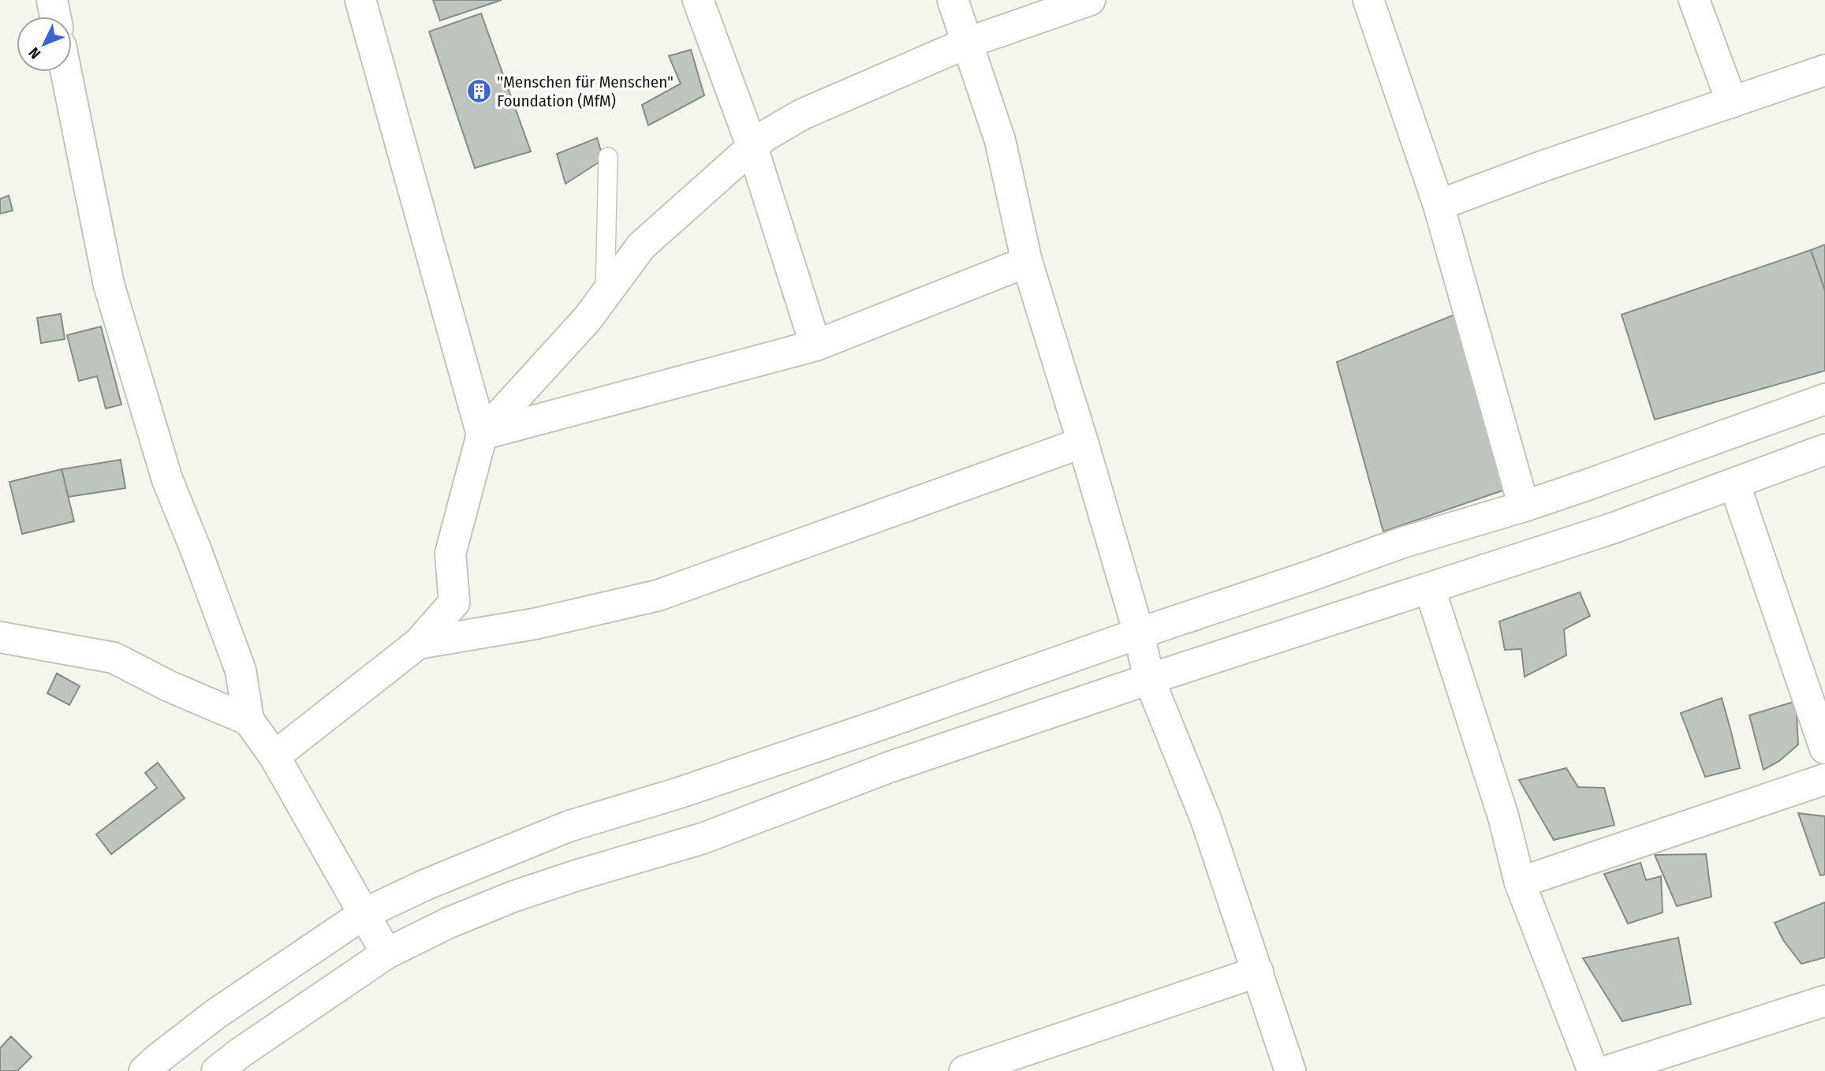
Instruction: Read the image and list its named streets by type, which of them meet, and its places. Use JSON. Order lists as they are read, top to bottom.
{
  "places": {
    "building": ["\"Menschen für Menschen\" Foundation (MfM)"]
  },
  "north": "bottom left"
}
